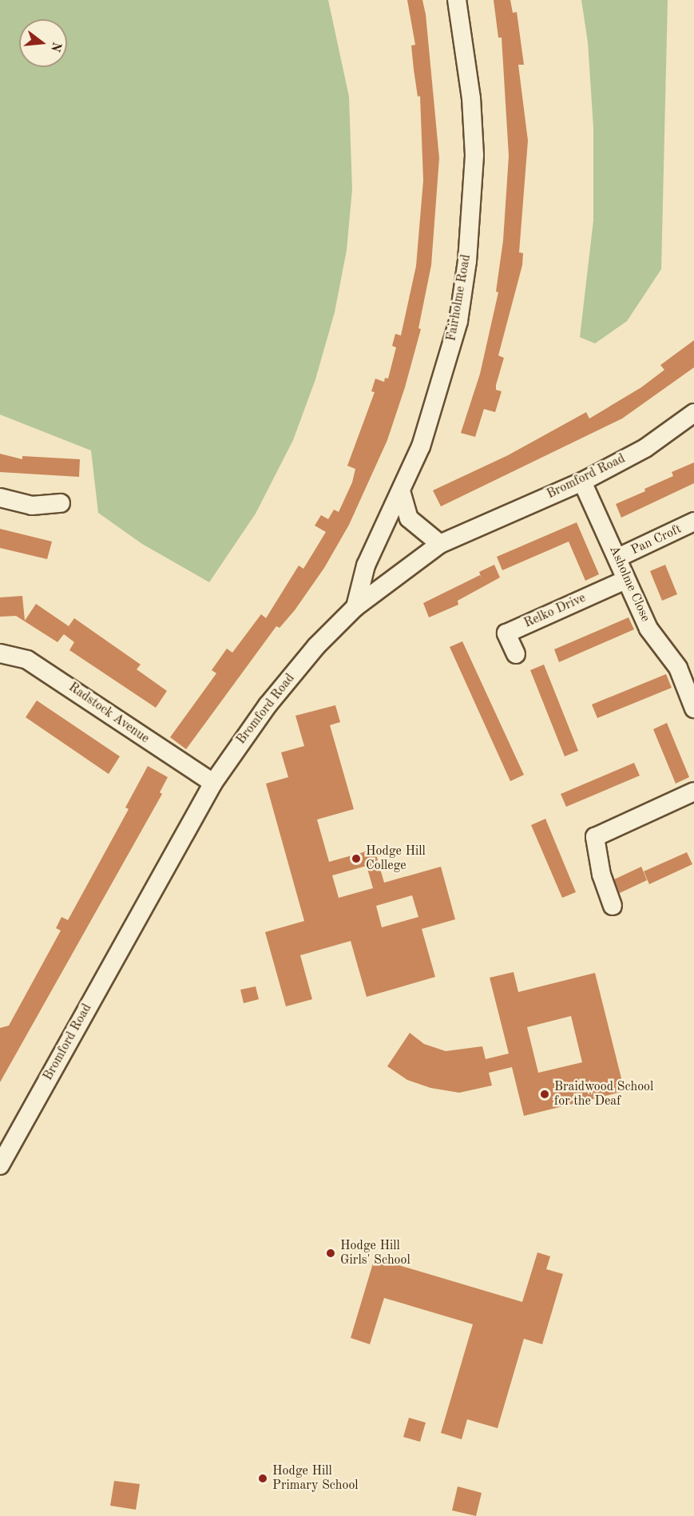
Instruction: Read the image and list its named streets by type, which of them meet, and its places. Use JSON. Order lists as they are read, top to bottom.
{
  "streets": {
    "street": [
      "Fairholme Road",
      "Bromford Road",
      "Pan Croft",
      "Asholme Close",
      "Relko Drive",
      "Radstock Avenue"
    ]
  },
  "crossings": [
    ["Fairholme Road", "Bromford Road"],
    ["Bromford Road", "Asholme Close"],
    ["Bromford Road", "Radstock Avenue"],
    ["Pan Croft", "Asholme Close"],
    ["Asholme Close", "Relko Drive"]
  ],
  "places": [
    "Hodge Hill College",
    "Braidwood School for the Deaf",
    "Hodge Hill Girls' School",
    "Hodge Hill Primary School"
  ],
  "north": "right"
}
